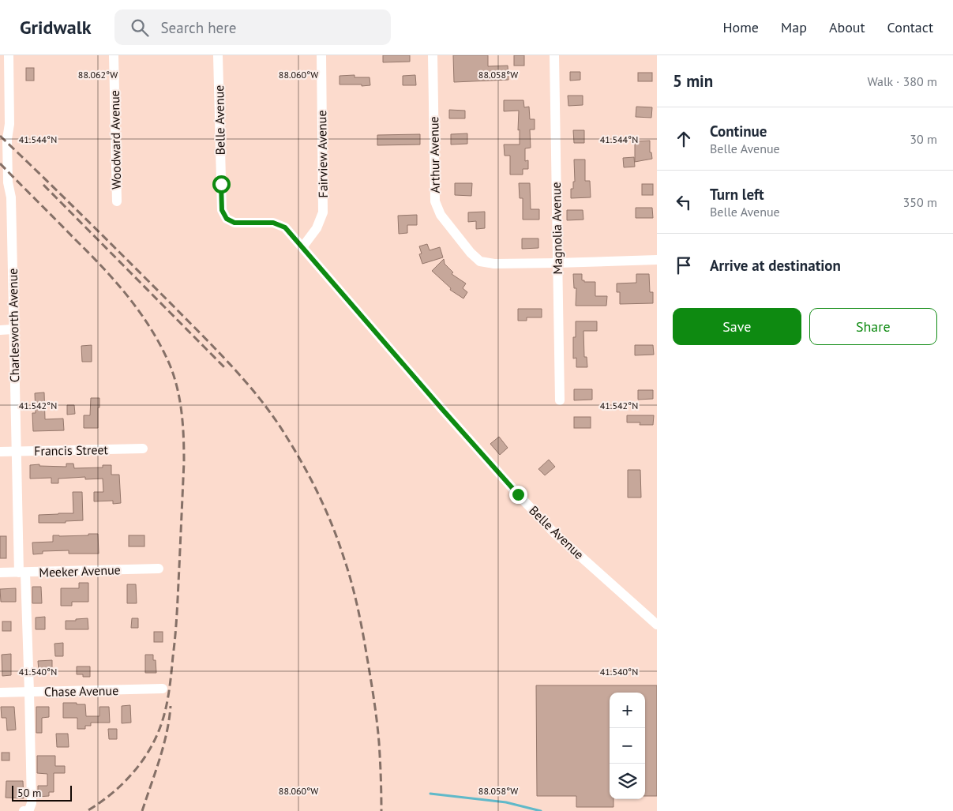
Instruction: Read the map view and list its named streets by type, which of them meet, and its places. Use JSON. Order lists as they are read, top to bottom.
{
  "streets": {
    "street": [
      "Belle Avenue",
      "Woodward Avenue",
      "Fairview Avenue",
      "Arthur Avenue",
      "Magnolia Avenue",
      "Charlesworth Avenue",
      "Francis Street",
      "Meeker Avenue",
      "Chase Avenue"
    ]
  },
  "crossings": [
    ["Belle Avenue", "Fairview Avenue"],
    ["Arthur Avenue", "Magnolia Avenue"],
    ["Charlesworth Avenue", "Francis Street"],
    ["Charlesworth Avenue", "Meeker Avenue"],
    ["Charlesworth Avenue", "Chase Avenue"]
  ],
  "scale_bar": "50 m",
  "page": {
    "header": "Gridwalk",
    "search": "Search here",
    "nav": [
      "Home",
      "Map",
      "About",
      "Contact"
    ],
    "heading": ["5 min", "Walk · 380 m"],
    "list": [
      ["Continue", "Belle Avenue", "30 m"],
      ["Turn left", "Belle Avenue", "350 m"],
      "Arrive at destination"
    ],
    "buttons": ["Save", "Share"],
    "map_buttons": ["+", "−"],
    "scale": "50 m"
  },
  "coordinates": [
    "88.062°W",
    "88.060°W",
    "88.058°W",
    "41.544°N",
    "41.542°N",
    "41.540°N"
  ]
}
